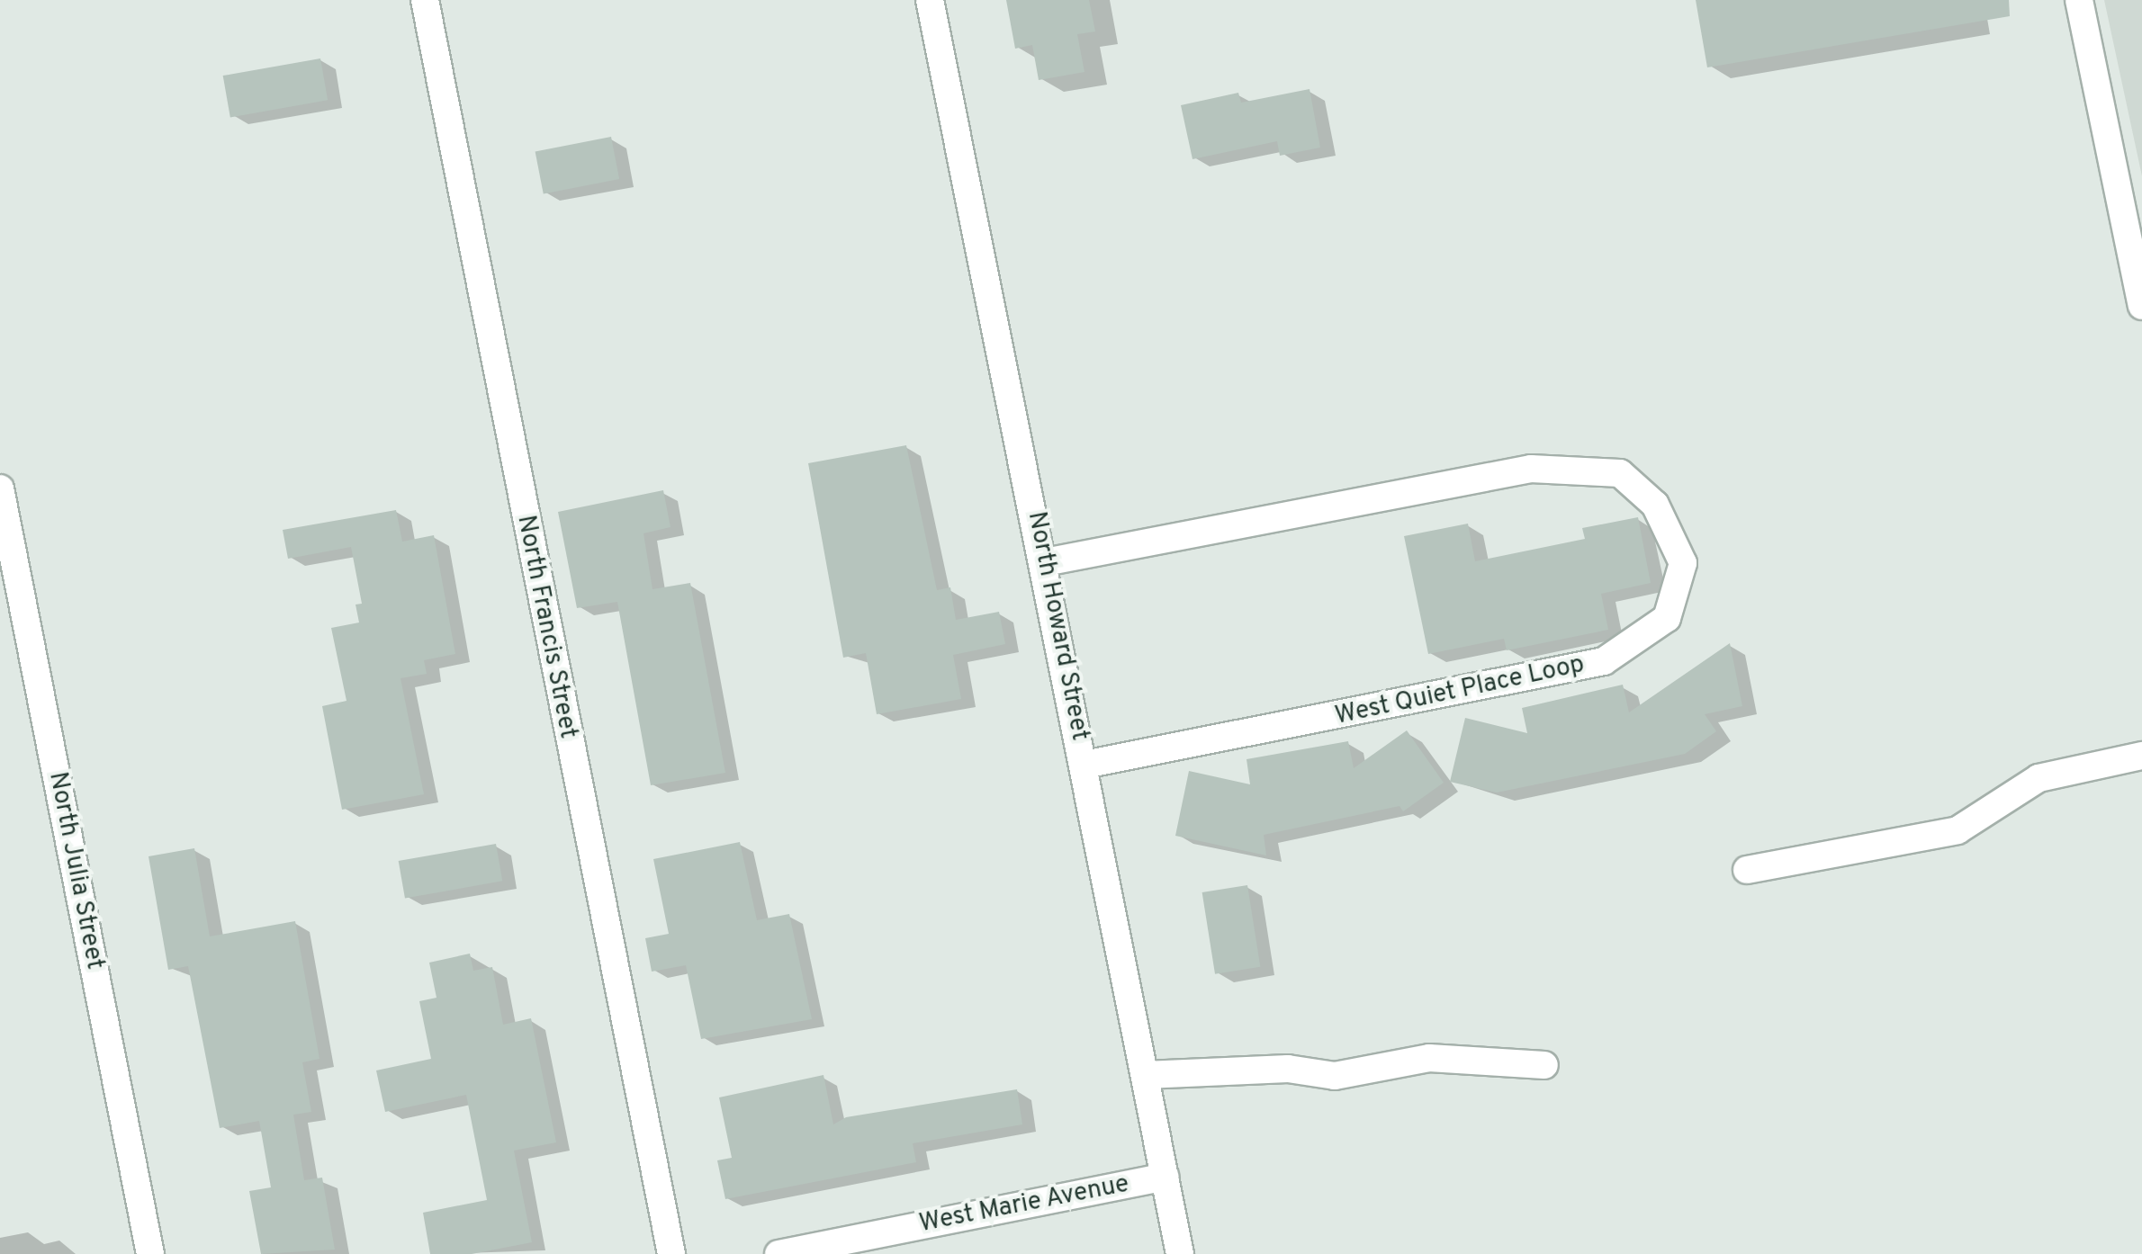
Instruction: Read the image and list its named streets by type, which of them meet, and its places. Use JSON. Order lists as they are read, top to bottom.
{
  "streets": {
    "street": [
      "North Howard Street",
      "North Francis Street",
      "West Quiet Place Loop",
      "North Julia Street",
      "West Marie Avenue"
    ]
  },
  "crossings": [
    ["North Howard Street", "West Quiet Place Loop"],
    ["North Howard Street", "West Marie Avenue"]
  ]
}
